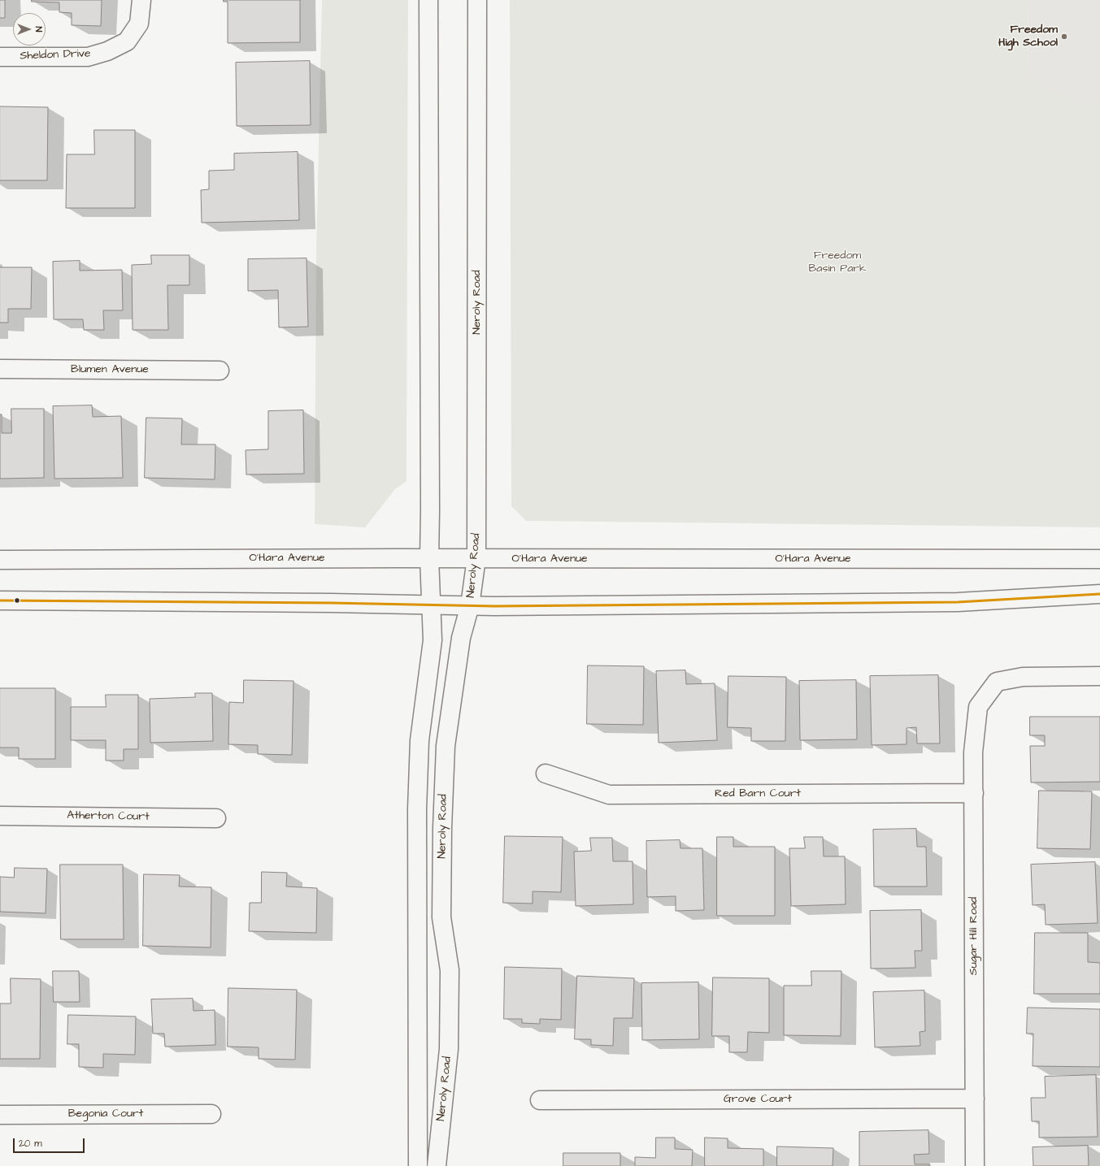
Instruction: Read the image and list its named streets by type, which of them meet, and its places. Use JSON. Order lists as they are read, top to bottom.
{
  "streets": {
    "street": [
      "Sheldon Drive",
      "Neroly Road",
      "Blumen Avenue",
      "O'Hara Avenue",
      "Red Barn Court",
      "Atherton Court",
      "Sugar Hill Road",
      "Grove Court",
      "Begonia Court"
    ]
  },
  "crossings": [
    ["Neroly Road", "O'Hara Avenue"],
    ["Red Barn Court", "Sugar Hill Road"],
    ["Sugar Hill Road", "Grove Court"]
  ],
  "parks": ["Freedom Basin Park"],
  "places": ["Freedom High School"],
  "scale_bar": "20 m",
  "north": "right"
}
